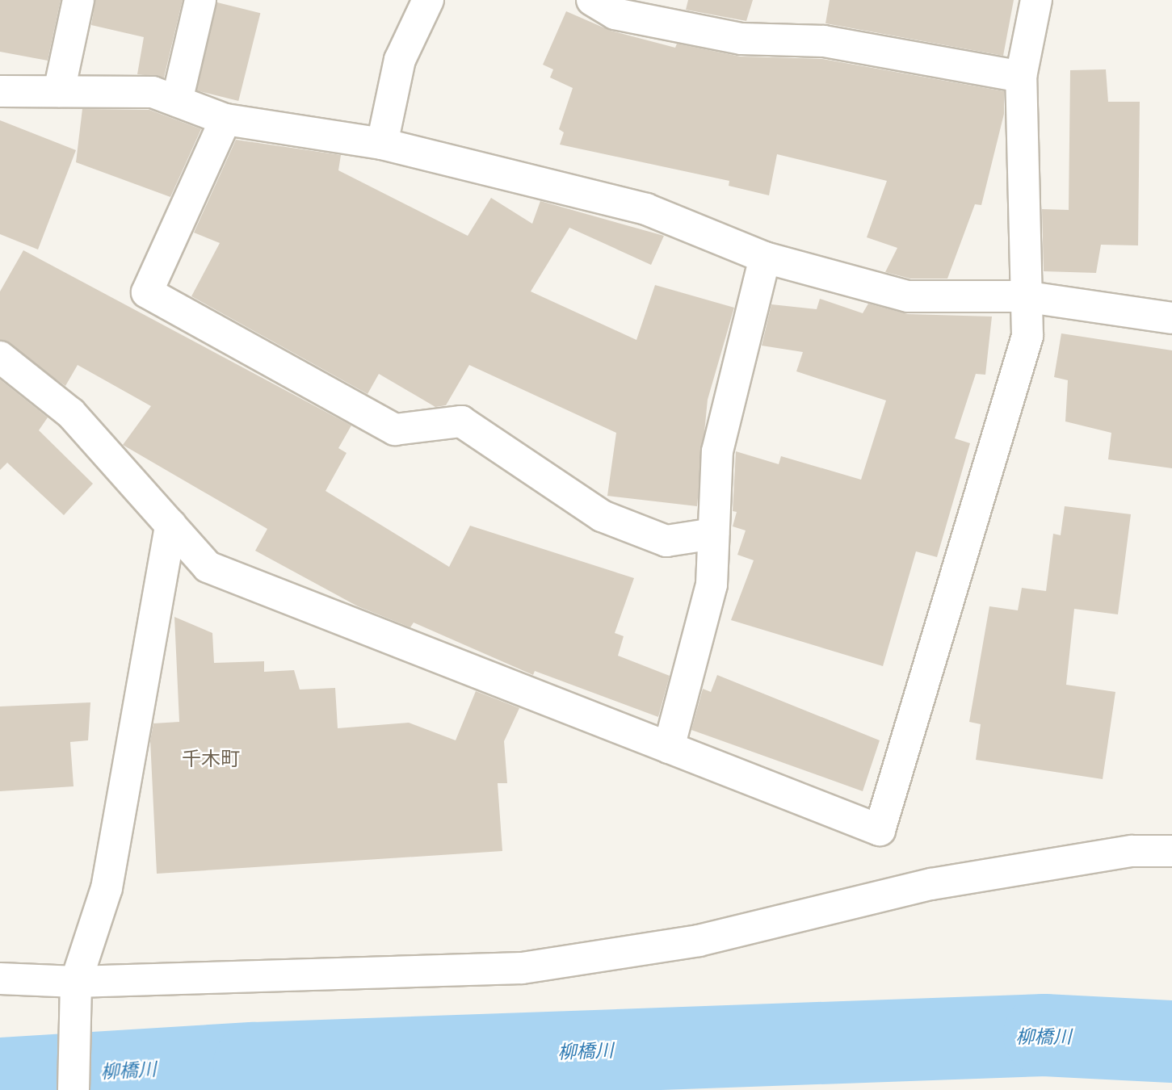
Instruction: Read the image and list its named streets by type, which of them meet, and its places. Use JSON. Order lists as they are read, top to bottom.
{
  "districts": ["千木町"],
  "water": ["柳橋川"]
}
